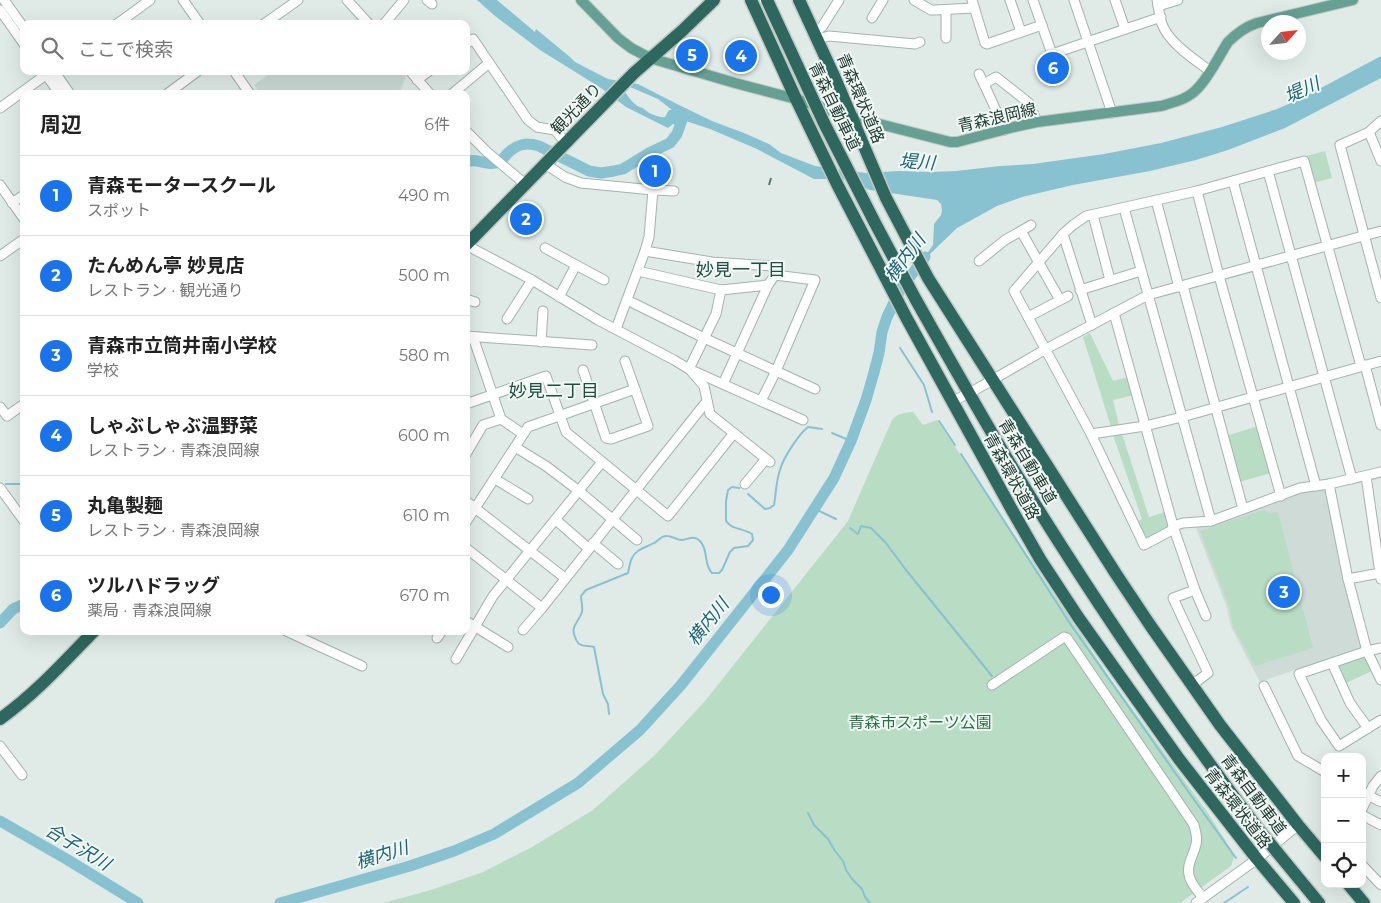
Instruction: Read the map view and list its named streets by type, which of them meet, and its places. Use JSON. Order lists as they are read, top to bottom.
{
  "streets": {
    "highway": ["青森環状道路", "青森自動車道", "観光通り"],
    "main road": ["青森浪岡線"]
  },
  "crossings": [
    ["青森環状道路", "青森浪岡線"],
    ["観光通り", "青森浪岡線"]
  ],
  "districts": ["妙見一丁目", "妙見二丁目"],
  "water": ["堤川", "横内川", "合子沢川"],
  "parks": ["青森市スポーツ公園"],
  "north": "top right",
  "page": {
    "search": "ここで検索",
    "pins": [
      "5",
      "4",
      "6",
      "1",
      "2",
      "3"
    ],
    "heading": ["周辺", "6件"],
    "list": [
      {
        "mark": "1",
        "name": "青森モータースクール",
        "note": "スポット",
        "value": "490 m"
      },
      {
        "mark": "2",
        "name": "たんめん亭 妙見店",
        "note": "レストラン · 観光通り",
        "value": "500 m"
      },
      {
        "mark": "3",
        "name": "青森市立筒井南小学校",
        "note": "学校",
        "value": "580 m"
      },
      {
        "mark": "4",
        "name": "しゃぶしゃぶ温野菜",
        "note": "レストラン · 青森浪岡線",
        "value": "600 m"
      },
      {
        "mark": "5",
        "name": "丸亀製麺",
        "note": "レストラン · 青森浪岡線",
        "value": "610 m"
      },
      {
        "mark": "6",
        "name": "ツルハドラッグ",
        "note": "薬局 · 青森浪岡線",
        "value": "670 m"
      }
    ],
    "map_buttons": ["+", "−"]
  }
}
